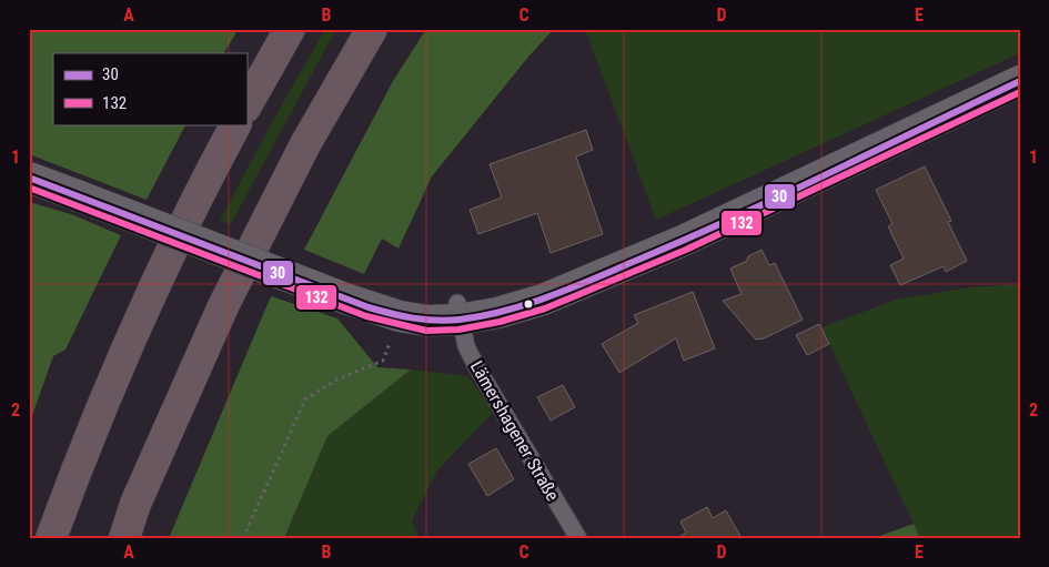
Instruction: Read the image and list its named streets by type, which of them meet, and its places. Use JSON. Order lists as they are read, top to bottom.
{
  "streets": {
    "lane": ["Lämershagener Straße"]
  },
  "lines": ["transit line 30", "transit line 132"],
  "legend": ["30", "132"],
  "grid": {
    "columns": [
      "A",
      "B",
      "C",
      "D",
      "E"
    ],
    "rows": ["1", "2"]
  }
}
